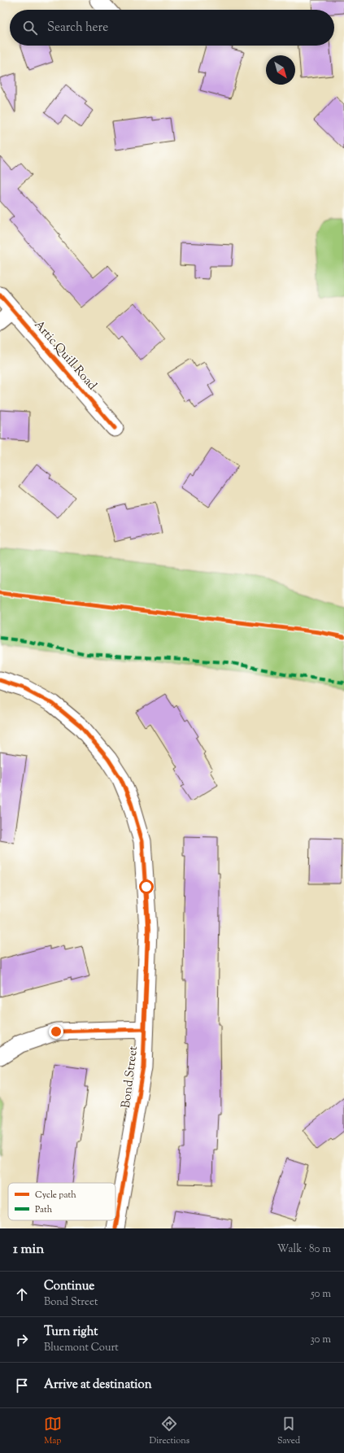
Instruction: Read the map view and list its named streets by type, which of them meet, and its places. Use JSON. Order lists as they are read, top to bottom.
{
  "streets": {
    "street": ["Artic Quill Road", "Bond Street"]
  },
  "legend": ["Cycle path", "Path"],
  "north": "bottom right",
  "page": {
    "search": "Search here",
    "heading": ["1 min", "Walk · 80 m"],
    "list": [
      ["Continue", "Bond Street", "50 m"],
      ["Turn right", "Bluemont Court", "30 m"],
      "Arrive at destination"
    ],
    "nav": ["Map", "Directions", "Saved"]
  }
}
